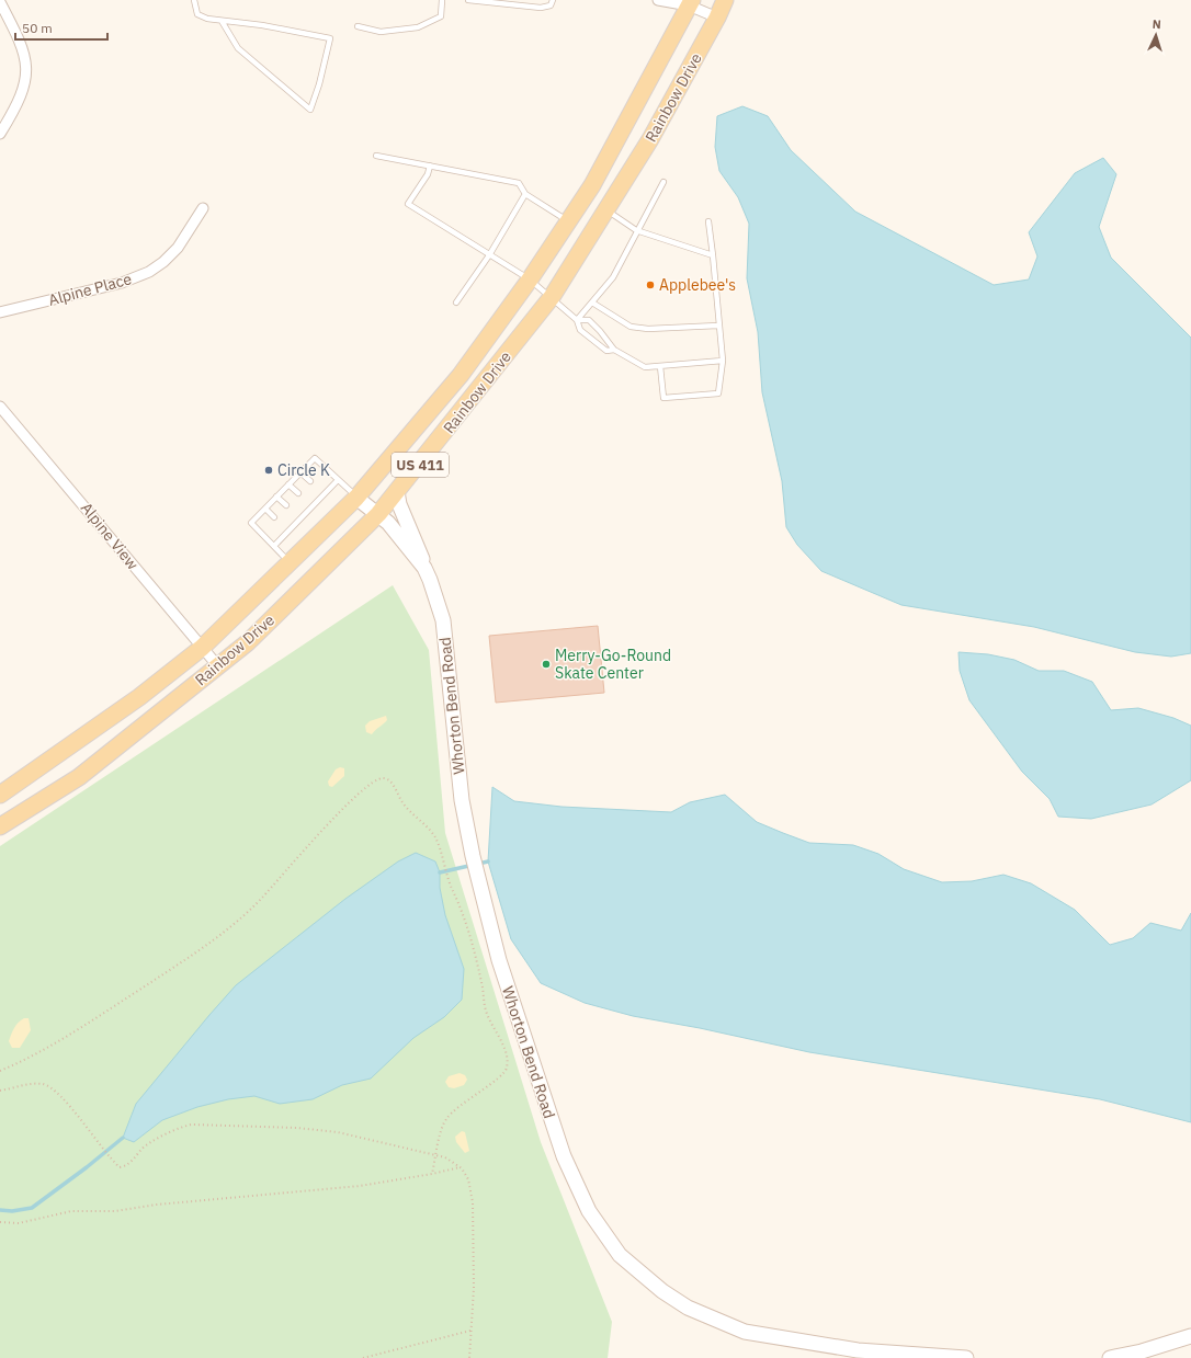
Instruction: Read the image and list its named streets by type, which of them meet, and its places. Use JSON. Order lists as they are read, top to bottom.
{
  "streets": {
    "main road": ["Rainbow Drive", "US 411", "Whorton Bend Road"],
    "street": ["Alpine Place", "Alpine View"]
  },
  "crossings": [
    ["Rainbow Drive", "Alpine View"],
    ["Rainbow Drive", "Whorton Bend Road"]
  ],
  "places": ["Applebee's", "Circle K", "Merry-Go-Round Skate Center"],
  "scale_bar": "50 m",
  "north": "top"
}
